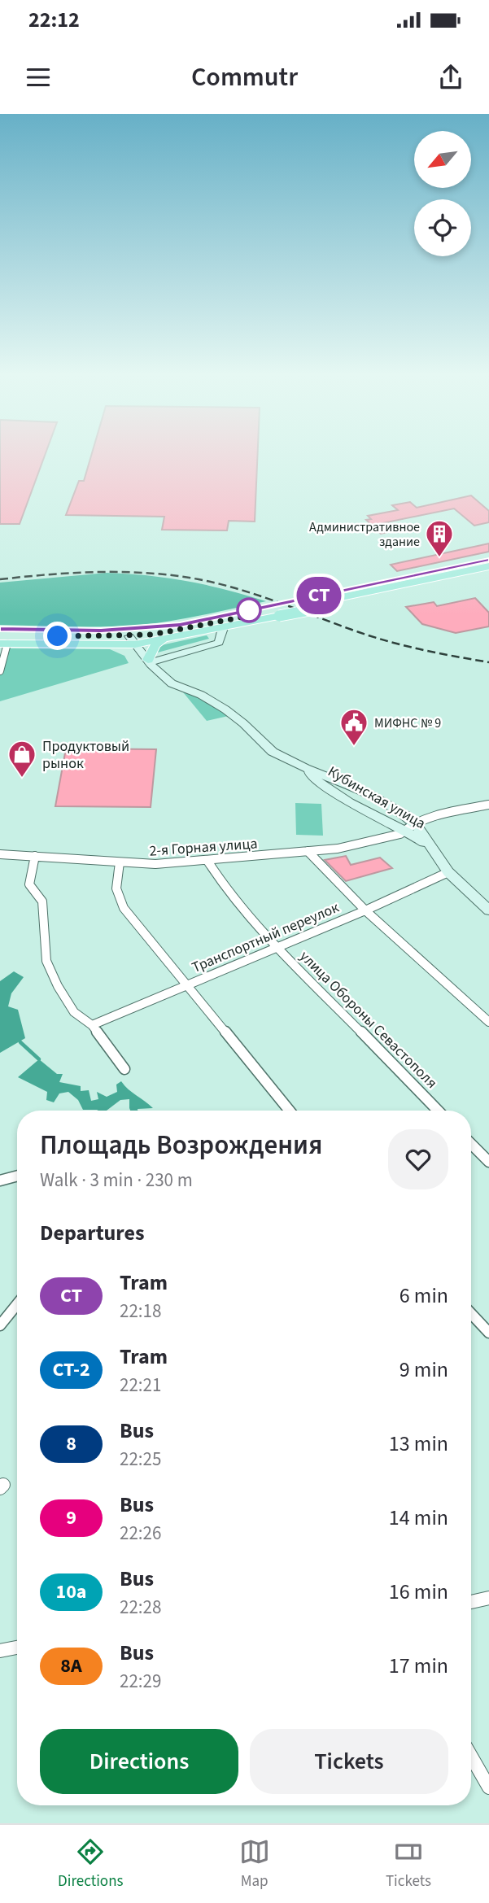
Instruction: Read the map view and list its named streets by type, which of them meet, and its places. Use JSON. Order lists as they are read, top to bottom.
{
  "streets": {
    "street": [
      "Кубинская улица",
      "2-я Горная улица",
      "Транспортный переулок",
      "улица Обороны Севастополя"
    ]
  },
  "crossings": [
    ["Кубинская улица", "2-я Горная улица"],
    ["Кубинская улица", "Транспортный переулок"],
    ["2-я Горная улица", "улица Обороны Севастополя"],
    ["Транспортный переулок", "улица Обороны Севастополя"]
  ],
  "places": {
    "building": ["Административное здание"],
    "public building": ["МИФНС № 9"],
    "shop": ["Продуктовый рынок"]
  },
  "lines": ["tram line СТ"],
  "north": "bottom left",
  "page": {
    "status": "22:12",
    "header": "Commutr",
    "on_map": "СТ",
    "heading": [
      ["Площадь Возрождения", "Walk · 3 min · 230 m"],
      "Departures"
    ],
    "list": [
      {
        "mark": "СТ",
        "name": "Tram",
        "note": "22:18",
        "value": "6 min"
      },
      {
        "mark": "СТ-2",
        "name": "Tram",
        "note": "22:21",
        "value": "9 min"
      },
      {
        "mark": "8",
        "name": "Bus",
        "note": "22:25",
        "value": "13 min"
      },
      {
        "mark": "9",
        "name": "Bus",
        "note": "22:26",
        "value": "14 min"
      },
      {
        "mark": "10а",
        "name": "Bus",
        "note": "22:28",
        "value": "16 min"
      },
      {
        "mark": "8А",
        "name": "Bus",
        "note": "22:29",
        "value": "17 min"
      }
    ],
    "buttons": ["Directions", "Tickets"],
    "tabs": ["Directions", "Map", "Tickets"]
  }
}
